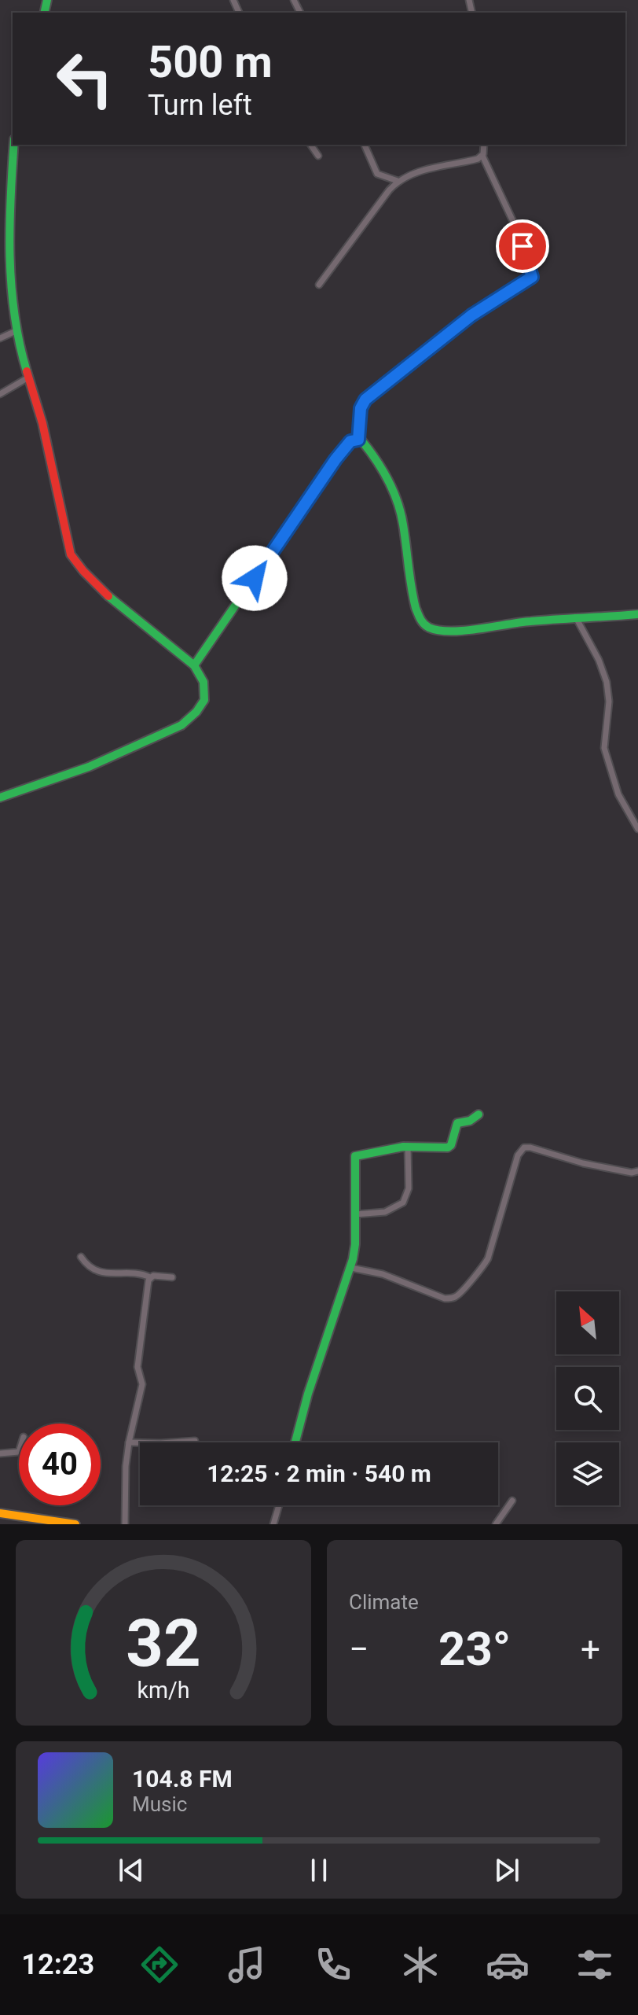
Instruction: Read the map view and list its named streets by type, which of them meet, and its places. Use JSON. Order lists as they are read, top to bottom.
{
  "north": "top left",
  "page": {
    "turn": ["500 m", "Turn left"],
    "limit": "40",
    "trip": "12:25 · 2 min · 540 m",
    "tile": "Climate",
    "heat": ["−", "23°", "+"],
    "song": ["104.8 FM", "Music"],
    "tabs": "12:23",
    "gauge": ["32", "km/h"]
  }
}
